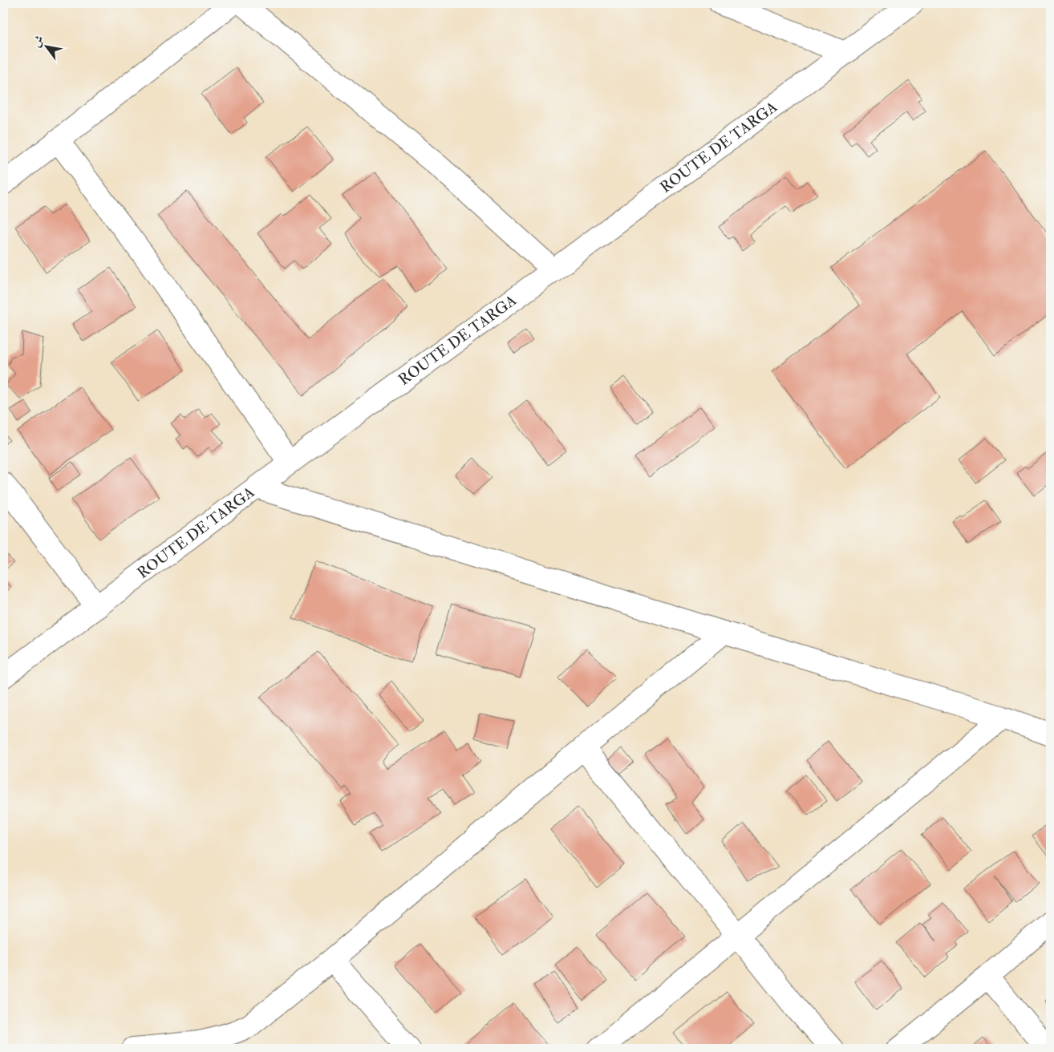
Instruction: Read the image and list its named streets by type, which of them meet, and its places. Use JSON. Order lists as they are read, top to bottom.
{
  "streets": {
    "street": ["ROUTE DE TARGA"]
  },
  "north": "top left"
}
